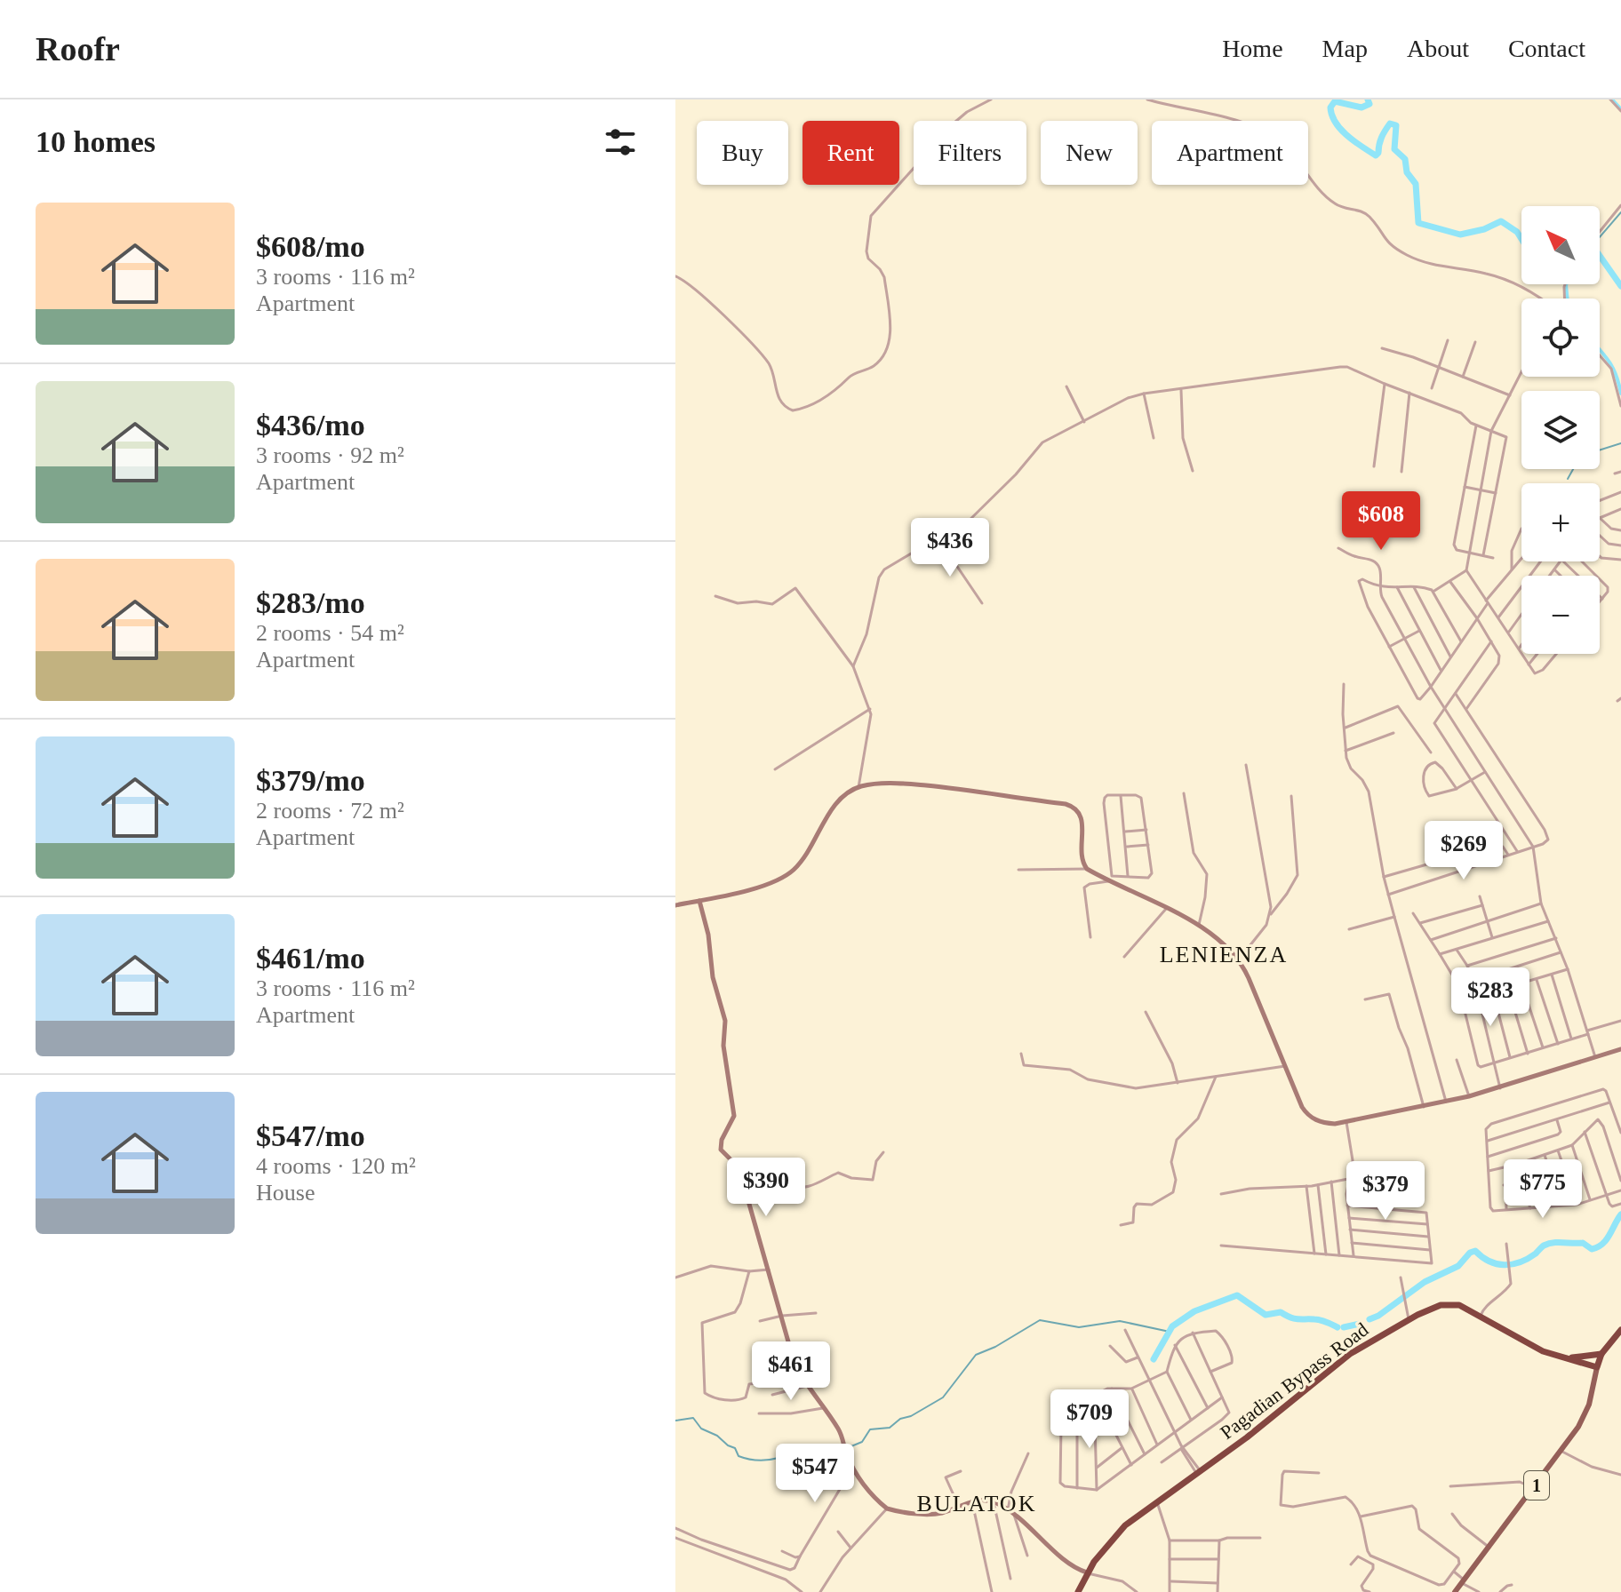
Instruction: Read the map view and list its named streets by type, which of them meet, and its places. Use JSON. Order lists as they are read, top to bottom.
{
  "streets": {
    "highway": ["Pagadian Bypass Road", "1"]
  },
  "crossings": [
    ["Pagadian Bypass Road", "1"]
  ],
  "districts": ["LENIENZA", "BULATOK"],
  "north": "top left",
  "page": {
    "header": "Roofr",
    "nav": [
      "Home",
      "Map",
      "About",
      "Contact"
    ],
    "heading": "10 homes",
    "chip": [
      "Buy",
      "Rent",
      "Filters",
      "New",
      "Apartment"
    ],
    "list": [
      {
        "name": "$608/mo",
        "note": "3 rooms · 116 m² · Apartment"
      },
      {
        "name": "$436/mo",
        "note": "3 rooms · 92 m² · Apartment"
      },
      {
        "name": "$283/mo",
        "note": "2 rooms · 54 m² · Apartment"
      },
      {
        "name": "$379/mo",
        "note": "2 rooms · 72 m² · Apartment"
      },
      {
        "name": "$461/mo",
        "note": "3 rooms · 116 m² · Apartment"
      },
      {
        "name": "$547/mo",
        "note": "4 rooms · 120 m² · House"
      }
    ],
    "map_buttons": ["+", "−"],
    "price": [
      "$608",
      "$436",
      "$269",
      "$283",
      "$390",
      "$775",
      "$379",
      "$461",
      "$709",
      "$547"
    ]
  }
}
